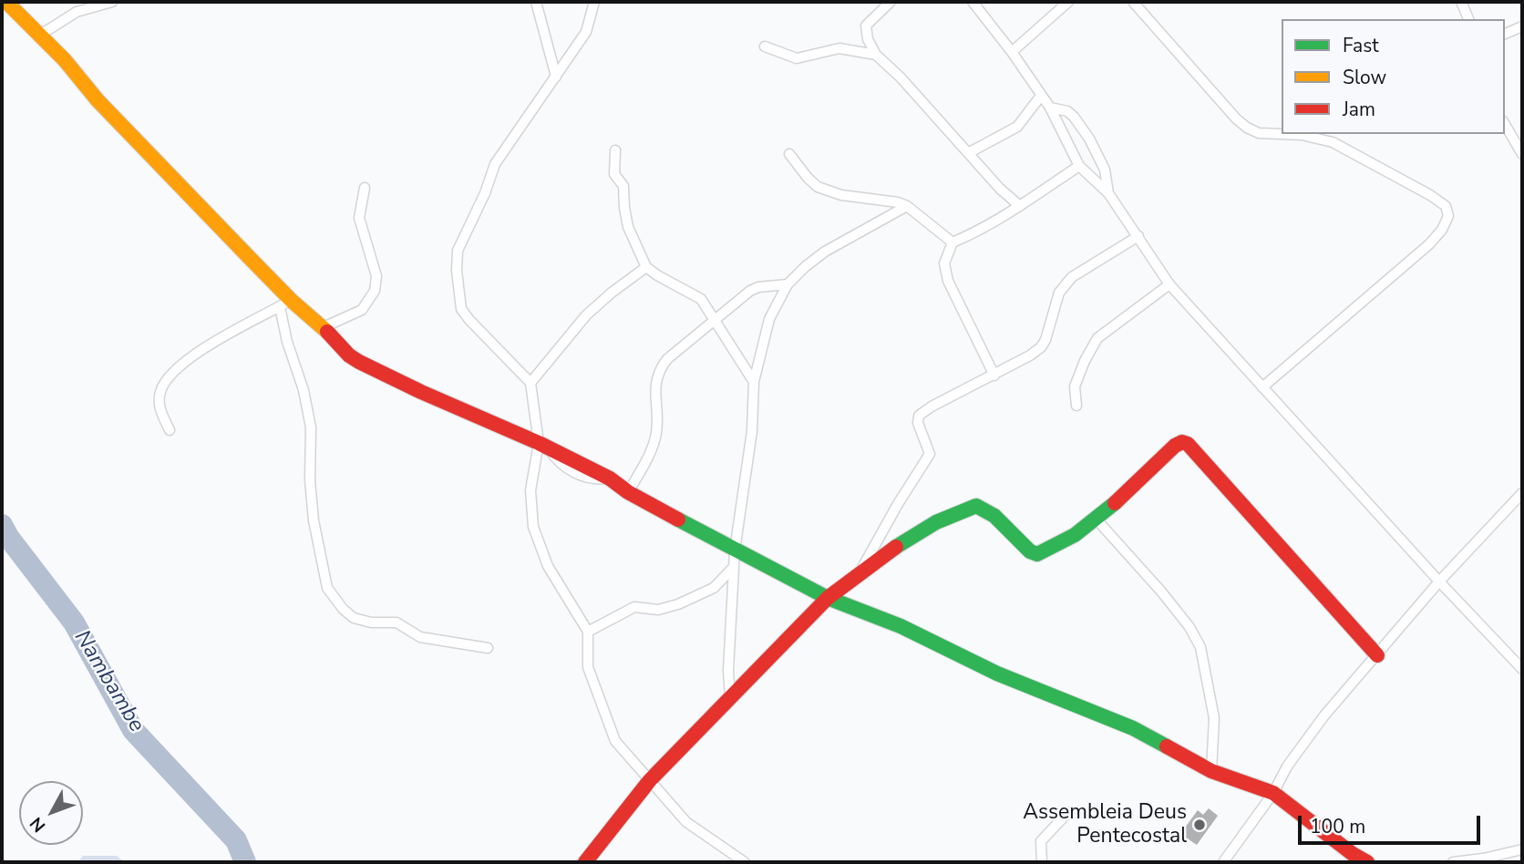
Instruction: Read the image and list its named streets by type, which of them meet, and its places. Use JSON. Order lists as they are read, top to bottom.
{
  "water": ["Nambambe"],
  "places": ["Assembleia Deus Pentecostal"],
  "legend": ["Fast", "Slow", "Jam"],
  "scale_bar": "100 m",
  "north": "bottom left"
}
